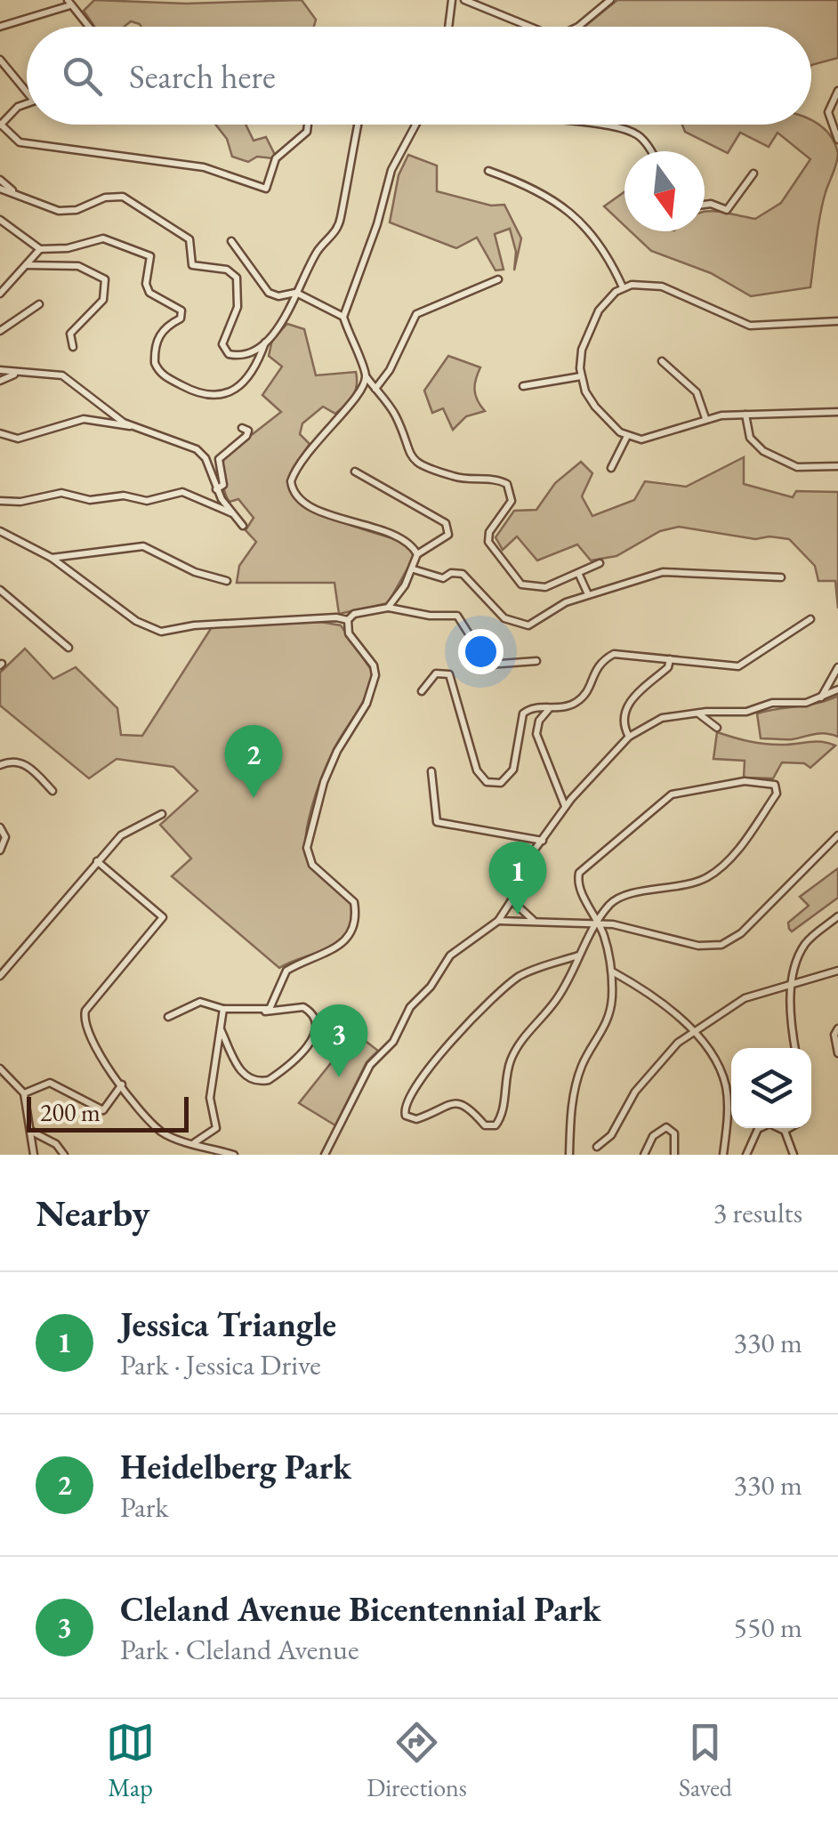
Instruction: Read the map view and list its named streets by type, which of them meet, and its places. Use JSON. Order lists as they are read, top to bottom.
{
  "scale_bar": "200 m",
  "north": "bottom",
  "page": {
    "search": "Search here",
    "pins": ["2", "1", "3"],
    "scale": "200 m",
    "heading": ["Nearby", "3 results"],
    "list": [
      {
        "mark": "1",
        "name": "Jessica Triangle",
        "note": "Park · Jessica Drive",
        "value": "330 m"
      },
      {
        "mark": "2",
        "name": "Heidelberg Park",
        "note": "Park",
        "value": "330 m"
      },
      {
        "mark": "3",
        "name": "Cleland Avenue Bicentennial Park",
        "note": "Park · Cleland Avenue",
        "value": "550 m"
      }
    ],
    "nav": ["Map", "Directions", "Saved"]
  }
}
